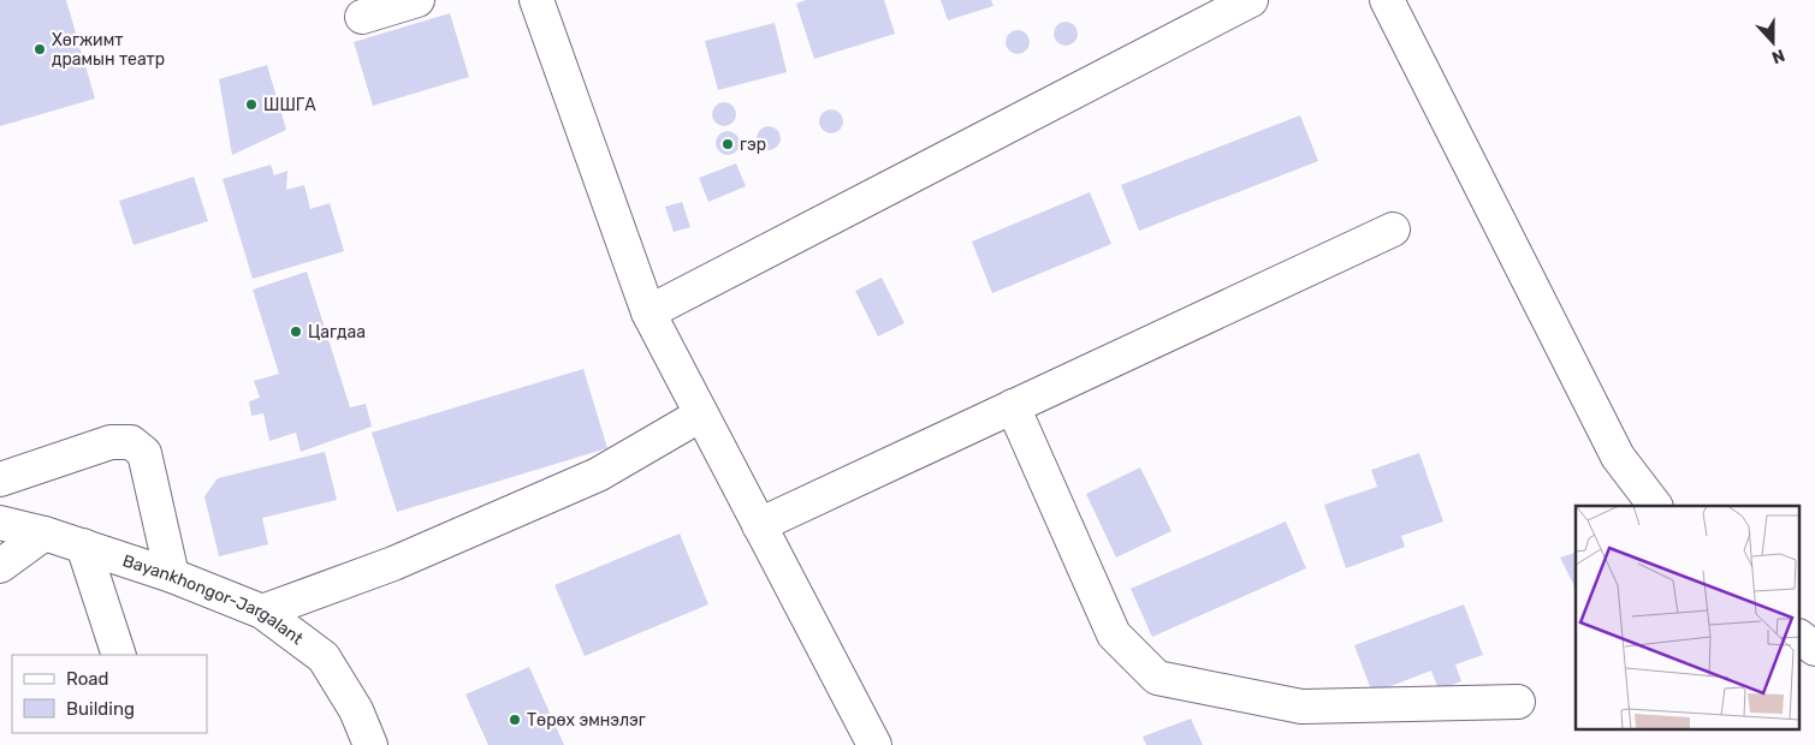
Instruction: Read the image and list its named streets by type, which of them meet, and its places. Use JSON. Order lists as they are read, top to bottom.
{
  "streets": {
    "street": ["Bayankhongor-Jargalant"]
  },
  "places": [
    "Хөгжимт драмын театр",
    "ШШГА",
    "гэр",
    "Цагдаа",
    "Төрөх эмнэлэг"
  ],
  "legend": ["Road", "Building"],
  "north": "bottom"
}
